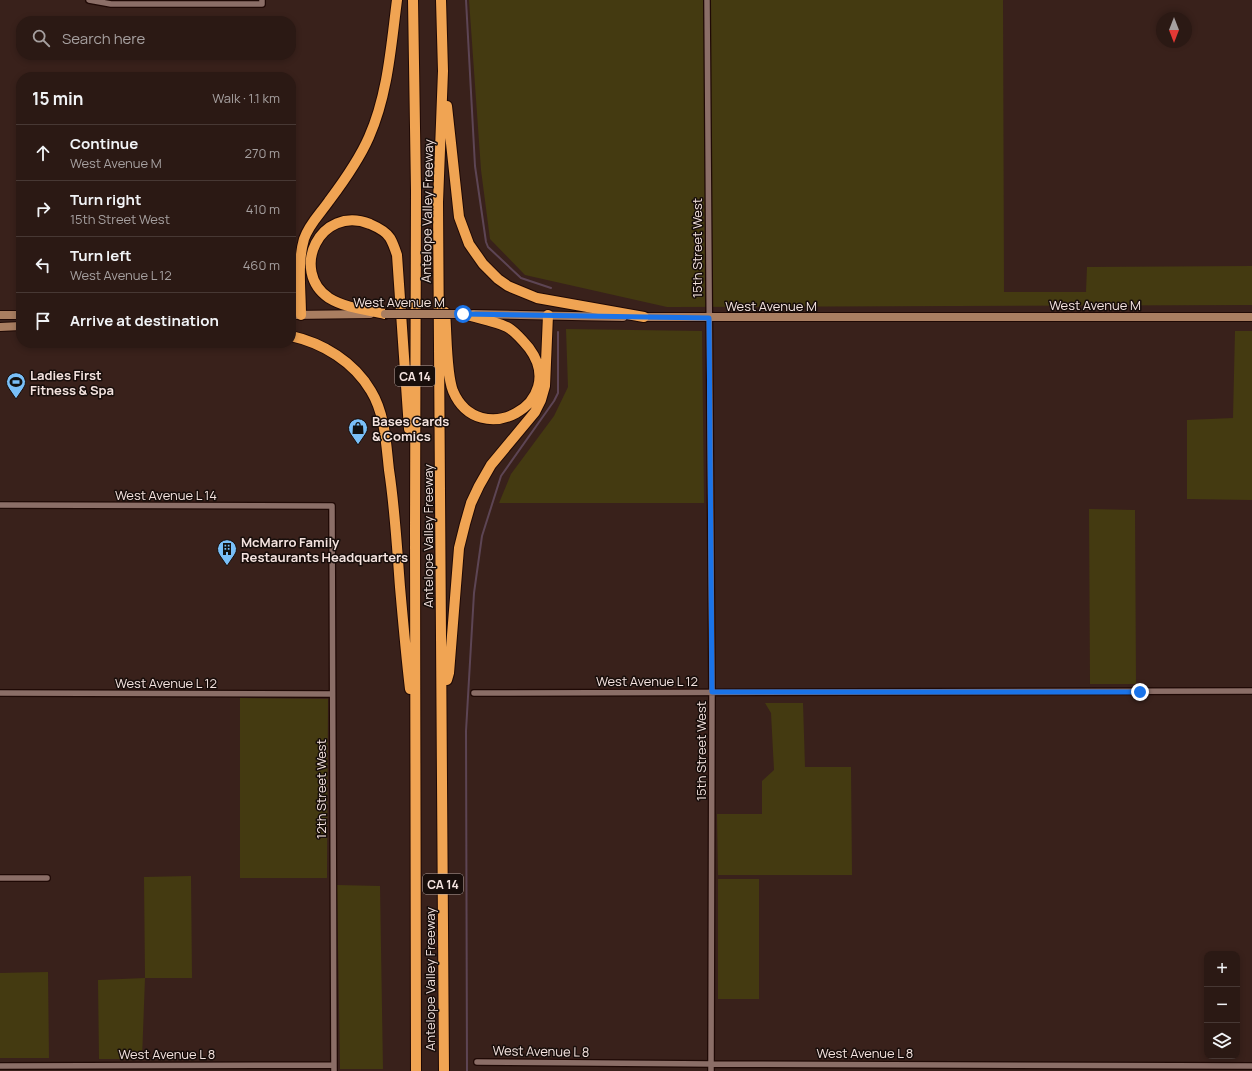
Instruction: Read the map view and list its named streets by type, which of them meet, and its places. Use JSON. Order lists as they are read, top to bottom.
{
  "streets": {
    "highway": ["Antelope Valley Freeway", "CA 14"],
    "main road": ["West Avenue M"],
    "street": [
      "15th Street West",
      "West Avenue L 14",
      "West Avenue L 12",
      "12th Street West",
      "West Avenue L 8"
    ]
  },
  "crossings": [
    ["15th Street West", "West Avenue M"],
    ["15th Street West", "West Avenue L 12"],
    ["15th Street West", "West Avenue L 8"],
    ["West Avenue L 14", "12th Street West"],
    ["West Avenue L 12", "12th Street West"],
    ["12th Street West", "West Avenue L 8"]
  ],
  "places": {
    "sports": ["Ladies First Fitness & Spa"],
    "shop": ["Bases Cards & Comics"],
    "building": ["McMarro Family Restaurants Headquarters"]
  },
  "north": "bottom",
  "page": {
    "search": "Search here",
    "heading": ["15 min", "Walk · 1.1 km"],
    "list": [
      ["Continue", "West Avenue M", "270 m"],
      ["Turn right", "15th Street West", "410 m"],
      ["Turn left", "West Avenue L 12", "460 m"],
      "Arrive at destination"
    ],
    "map_buttons": ["+", "−"]
  }
}
